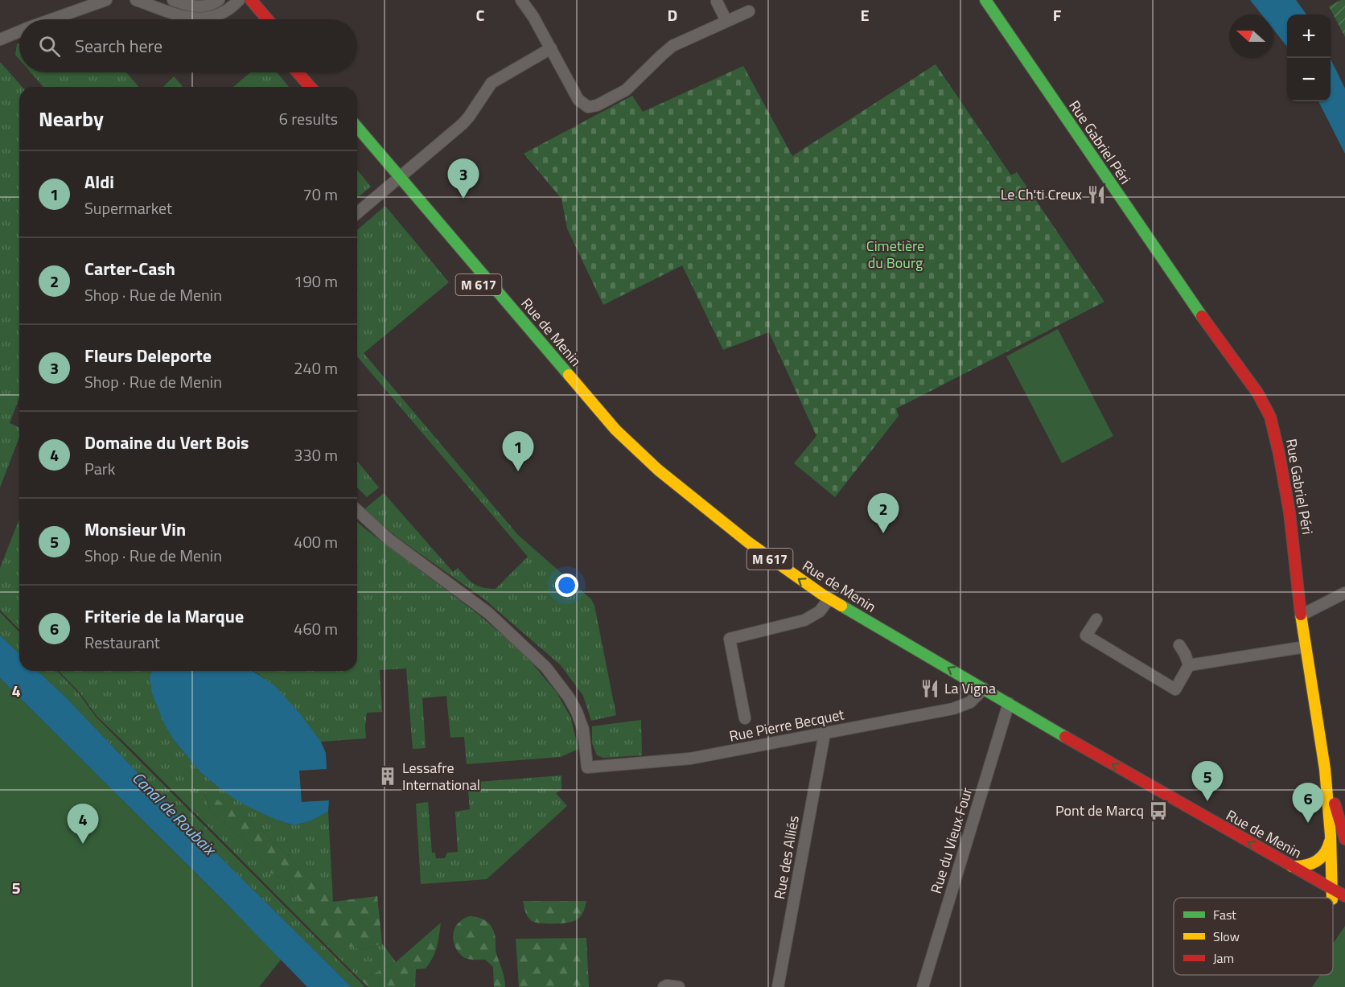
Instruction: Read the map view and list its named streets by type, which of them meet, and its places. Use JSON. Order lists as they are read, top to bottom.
{
  "streets": {
    "main road": ["Rue Gabriel Péri", "M 617", "Rue de Menin"],
    "street": ["Rue Pierre Becquet", "Rue du Vieux Four", "Rue des Alliés"]
  },
  "crossings": [
    ["Rue Gabriel Péri", "Rue de Menin"],
    ["Rue de Menin", "Rue Pierre Becquet"],
    ["Rue de Menin", "Rue du Vieux Four"],
    ["Rue Pierre Becquet", "Rue des Alliés"]
  ],
  "water": ["Canal de Roubaix"],
  "parks": ["Cimetière du Bourg"],
  "places": {
    "restaurant": ["Le Ch'ti Creux", "La Vigna"],
    "building": ["Lessafre International"],
    "bus stop": ["Pont de Marcq"]
  },
  "legend": ["Fast", "Slow", "Jam"],
  "north": "left",
  "page": {
    "map_buttons": ["+", "−"],
    "search": "Search here",
    "heading": ["Nearby", "6 results"],
    "list": [
      {
        "mark": "1",
        "name": "Aldi",
        "note": "Supermarket",
        "value": "70 m"
      },
      {
        "mark": "2",
        "name": "Carter-Cash",
        "note": "Shop · Rue de Menin",
        "value": "190 m"
      },
      {
        "mark": "3",
        "name": "Fleurs Deleporte",
        "note": "Shop · Rue de Menin",
        "value": "240 m"
      },
      {
        "mark": "4",
        "name": "Domaine du Vert Bois",
        "note": "Park",
        "value": "330 m"
      },
      {
        "mark": "5",
        "name": "Monsieur Vin",
        "note": "Shop · Rue de Menin",
        "value": "400 m"
      },
      {
        "mark": "6",
        "name": "Friterie de la Marque",
        "note": "Restaurant",
        "value": "460 m"
      }
    ],
    "pins": [
      "3",
      "1",
      "2",
      "5",
      "6",
      "4"
    ]
  },
  "grid": {
    "columns": [
      "C",
      "D",
      "E",
      "F"
    ],
    "rows": ["4", "5"]
  }
}
